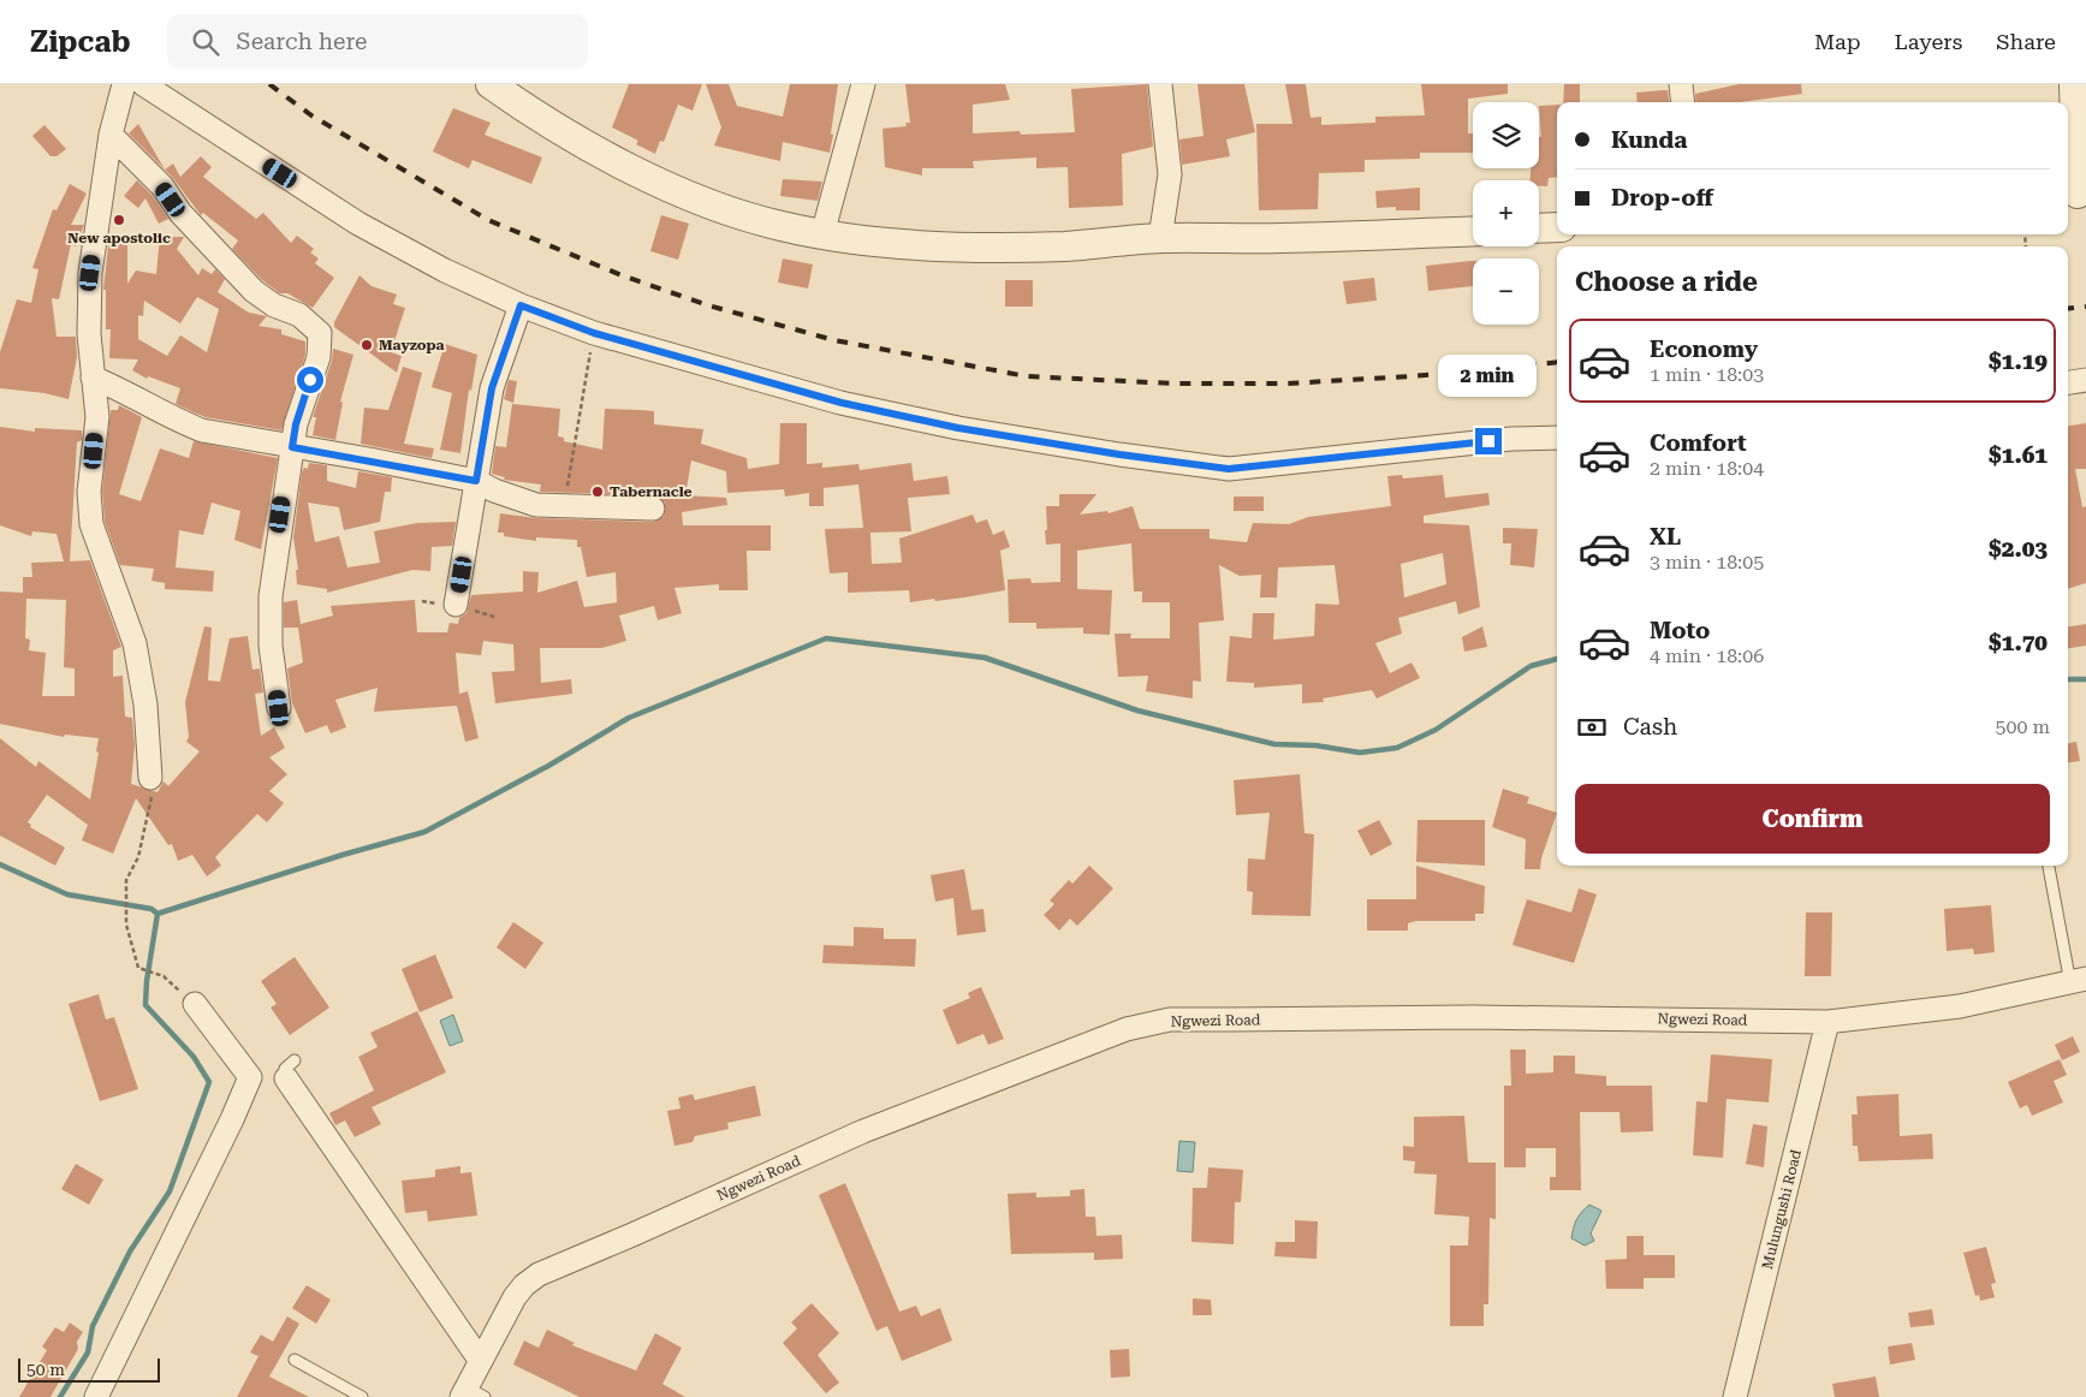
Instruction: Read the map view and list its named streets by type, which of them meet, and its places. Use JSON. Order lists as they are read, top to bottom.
{
  "streets": {
    "street": ["Ngwezi Road", "Mulungushi Road"]
  },
  "crossings": [
    ["Ngwezi Road", "Mulungushi Road"]
  ],
  "places": ["New apostolic", "Mayzopa", "Tabernacle"],
  "scale_bar": "50 m",
  "page": {
    "header": "Zipcab",
    "search": "Search here",
    "nav": ["Map", "Layers", "Share"],
    "map_buttons": ["+", "−"],
    "banner": ["Kunda", "Drop-off"],
    "heading": "Choose a ride",
    "list": [
      {
        "name": "Economy",
        "note": "1 min · 18:03",
        "value": "$1.19"
      },
      {
        "name": "Comfort",
        "note": "2 min · 18:04",
        "value": "$1.61"
      },
      {
        "name": "XL",
        "note": "3 min · 18:05",
        "value": "$2.03"
      },
      {
        "name": "Moto",
        "note": "4 min · 18:06",
        "value": "$1.70"
      }
    ],
    "bubble": "2 min",
    "pay": ["Cash", "500 m"],
    "buttons": "Confirm",
    "scale": "50 m"
  }
}
